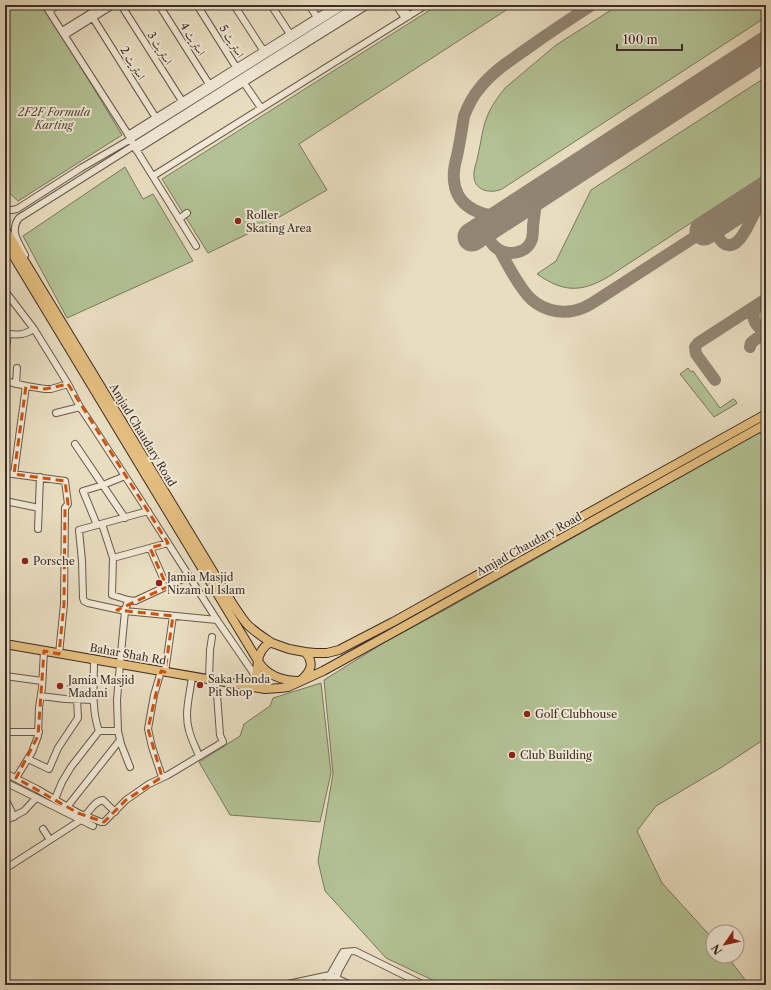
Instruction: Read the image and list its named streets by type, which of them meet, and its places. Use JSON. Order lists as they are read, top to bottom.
{
  "streets": {
    "main road": ["Amjad Chaudary Road", "Bahar Shah Rd"],
    "street": [
      "اسٹریٹ 4",
      "اسٹریٹ 5",
      "اسٹریٹ 3",
      "اسٹریٹ 2"
    ]
  },
  "crossings": [
    ["Amjad Chaudary Road", "Bahar Shah Rd"]
  ],
  "parks": ["2F2F Formula Karting"],
  "places": [
    "Roller Skating Area",
    "Porsche",
    "Jamia Masjid Nizam ul Islam",
    "Saka Honda Pit Shop",
    "Jamia Masjid Madani",
    "Golf Clubhouse",
    "Club Building"
  ],
  "scale_bar": "100 m",
  "north": "bottom left"
}
